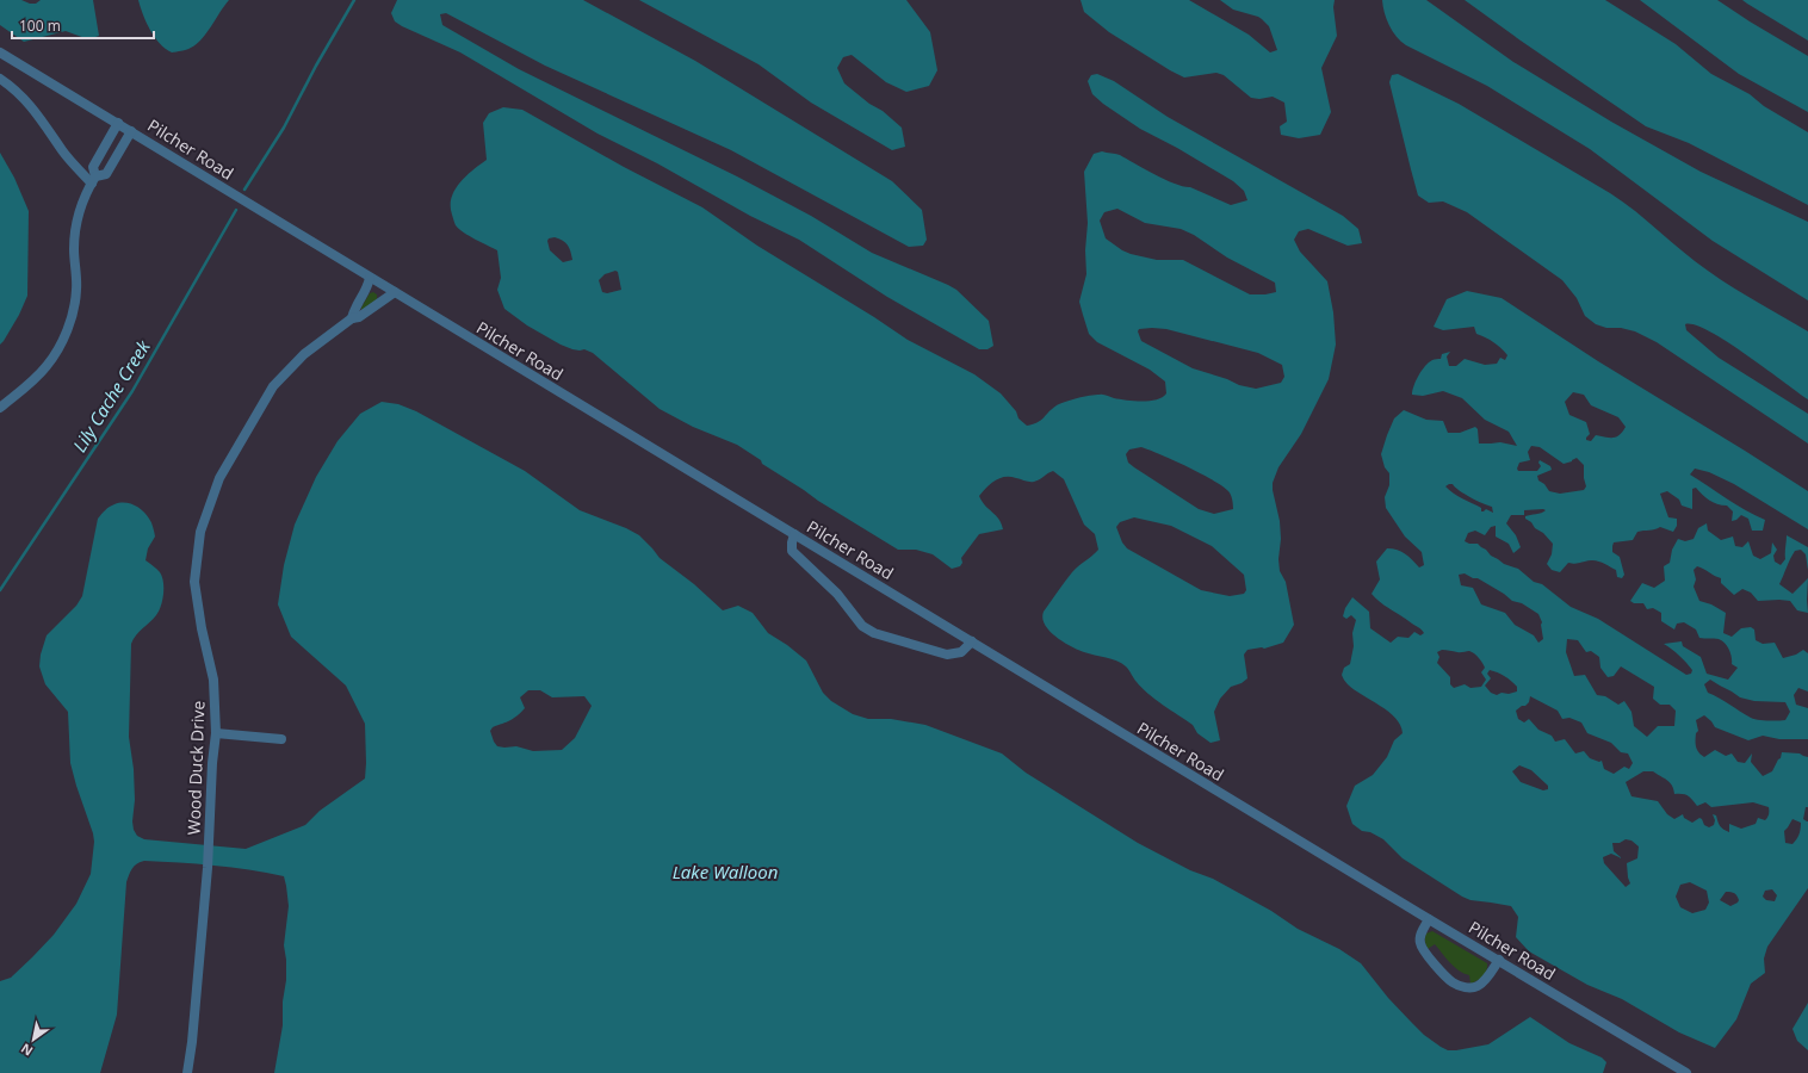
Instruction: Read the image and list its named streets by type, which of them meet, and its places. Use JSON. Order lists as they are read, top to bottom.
{
  "streets": {
    "street": ["Pilcher Road", "Wood Duck Drive"]
  },
  "crossings": [
    ["Pilcher Road", "Wood Duck Drive"]
  ],
  "water": ["Lily Cache Creek", "Lake Walloon"],
  "scale_bar": "100 m",
  "north": "bottom left"
}
